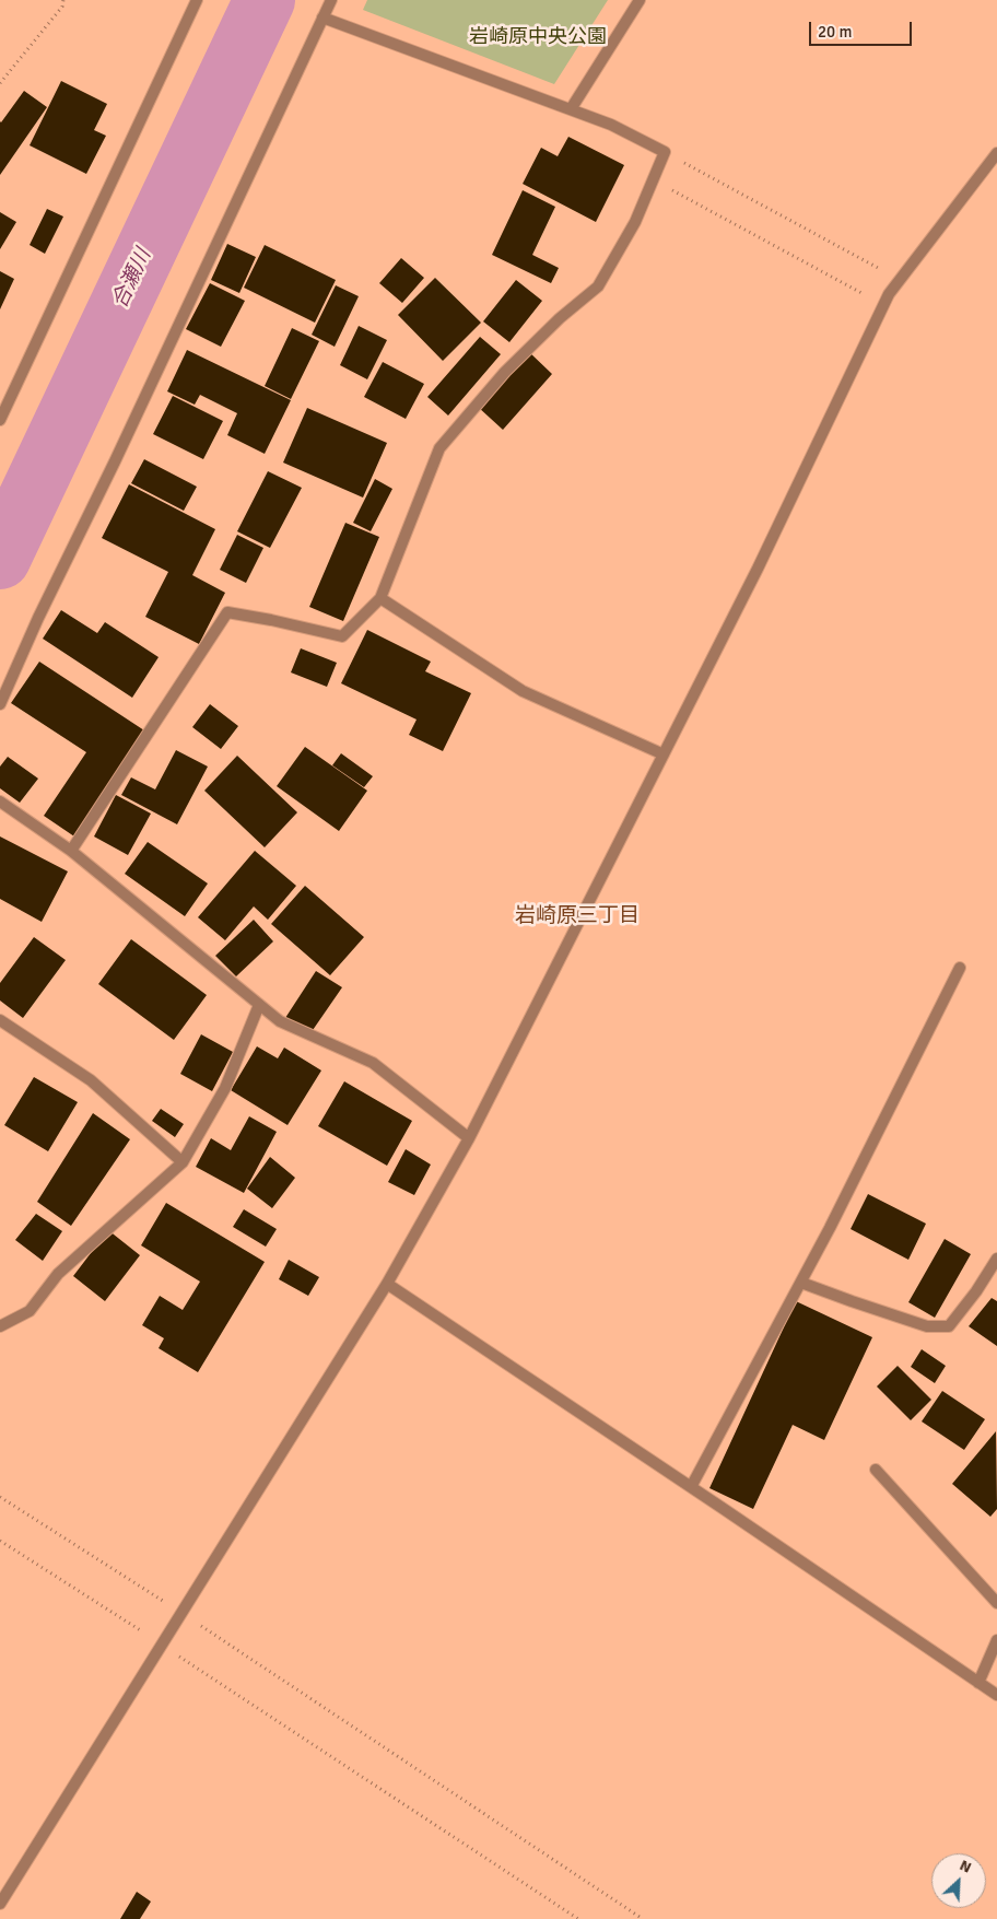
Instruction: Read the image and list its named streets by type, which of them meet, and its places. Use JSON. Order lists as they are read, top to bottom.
{
  "districts": ["岩崎原三丁目"],
  "water": ["合瀬川"],
  "parks": ["岩崎原中央公園"],
  "scale_bar": "20 m",
  "north": "top right"
}
